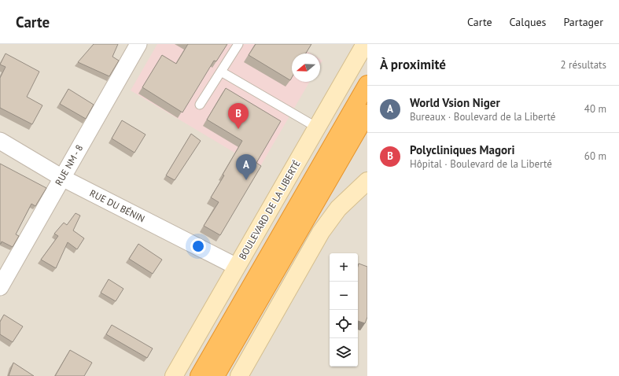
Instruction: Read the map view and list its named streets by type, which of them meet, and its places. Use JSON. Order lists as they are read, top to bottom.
{
  "streets": {
    "main road": ["BOULEVARD DE LA LIBERTÉ"],
    "street": ["RUE NM - 8", "RUE DU BÉNIN"]
  },
  "crossings": [
    ["RUE NM - 8", "RUE DU BÉNIN"],
    ["RUE DU BÉNIN", "BOULEVARD DE LA LIBERTÉ"]
  ],
  "north": "left",
  "page": {
    "header": "Carte",
    "nav": ["Carte", "Calques", "Partager"],
    "heading": ["À proximité", "2 résultats"],
    "list": [
      {
        "mark": "A",
        "name": "World Vsion Niger",
        "note": "Bureaux · Boulevard de la Liberté",
        "value": "40 m"
      },
      {
        "mark": "B",
        "name": "Polycliniques Magori",
        "note": "Hôpital · Boulevard de la Liberté",
        "value": "60 m"
      }
    ],
    "pins": ["B", "A"],
    "map_buttons": ["+", "−"]
  }
}
